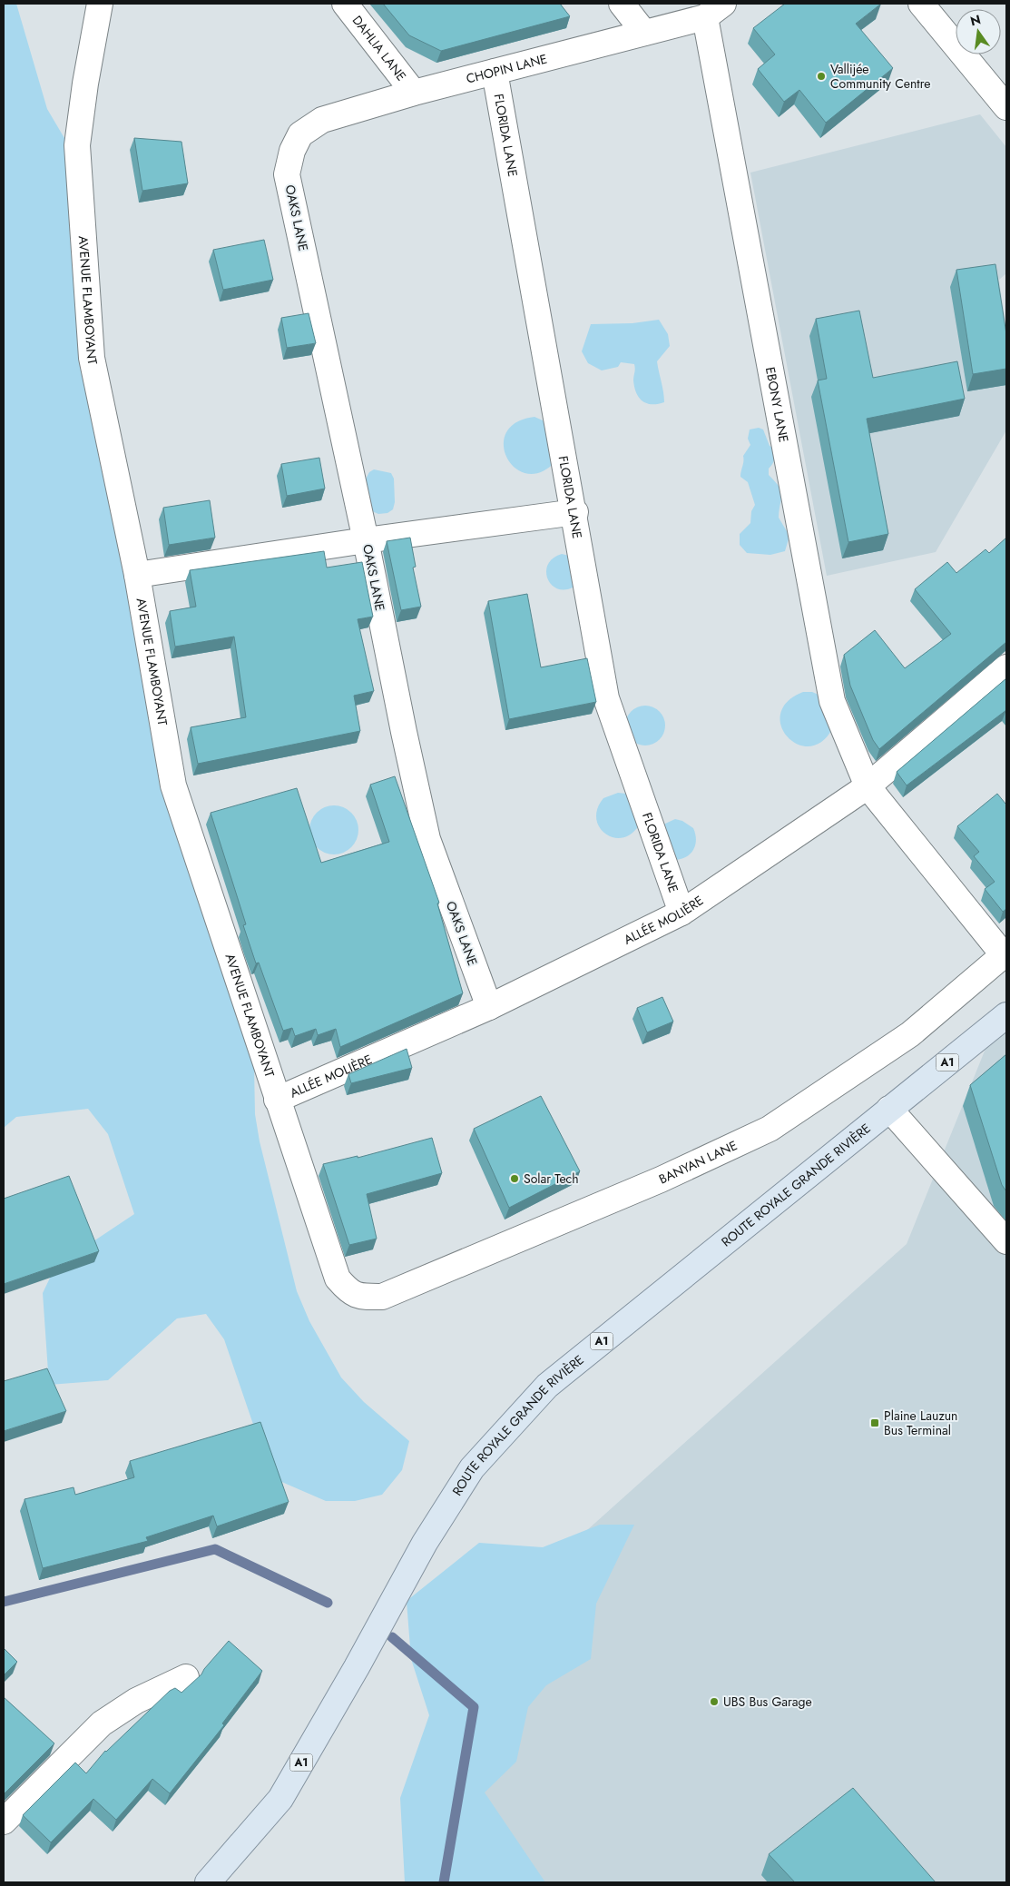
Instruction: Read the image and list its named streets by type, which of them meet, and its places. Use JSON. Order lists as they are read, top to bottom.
{
  "streets": {
    "main road": ["A1", "ROUTE ROYALE GRANDE RIVIÈRE"],
    "street": [
      "DAHLIA LANE",
      "CHOPIN LANE",
      "FLORIDA LANE",
      "OAKS LANE",
      "AVENUE FLAMBOYANT",
      "EBONY LANE",
      "ALLÉE MOLIÈRE",
      "BANYAN LANE"
    ]
  },
  "crossings": [
    ["DAHLIA LANE", "CHOPIN LANE"],
    ["CHOPIN LANE", "FLORIDA LANE"],
    ["CHOPIN LANE", "OAKS LANE"],
    ["CHOPIN LANE", "EBONY LANE"],
    ["FLORIDA LANE", "ALLÉE MOLIÈRE"],
    ["OAKS LANE", "ALLÉE MOLIÈRE"],
    ["AVENUE FLAMBOYANT", "ALLÉE MOLIÈRE"],
    ["AVENUE FLAMBOYANT", "BANYAN LANE"],
    ["EBONY LANE", "ALLÉE MOLIÈRE"],
    ["EBONY LANE", "BANYAN LANE"]
  ],
  "places": {
    "other": ["Vallijée Community Centre", "Solar Tech", "UBS Bus Garage"],
    "transit": ["Plaine Lauzun Bus Terminal"]
  },
  "north": "top"
}
